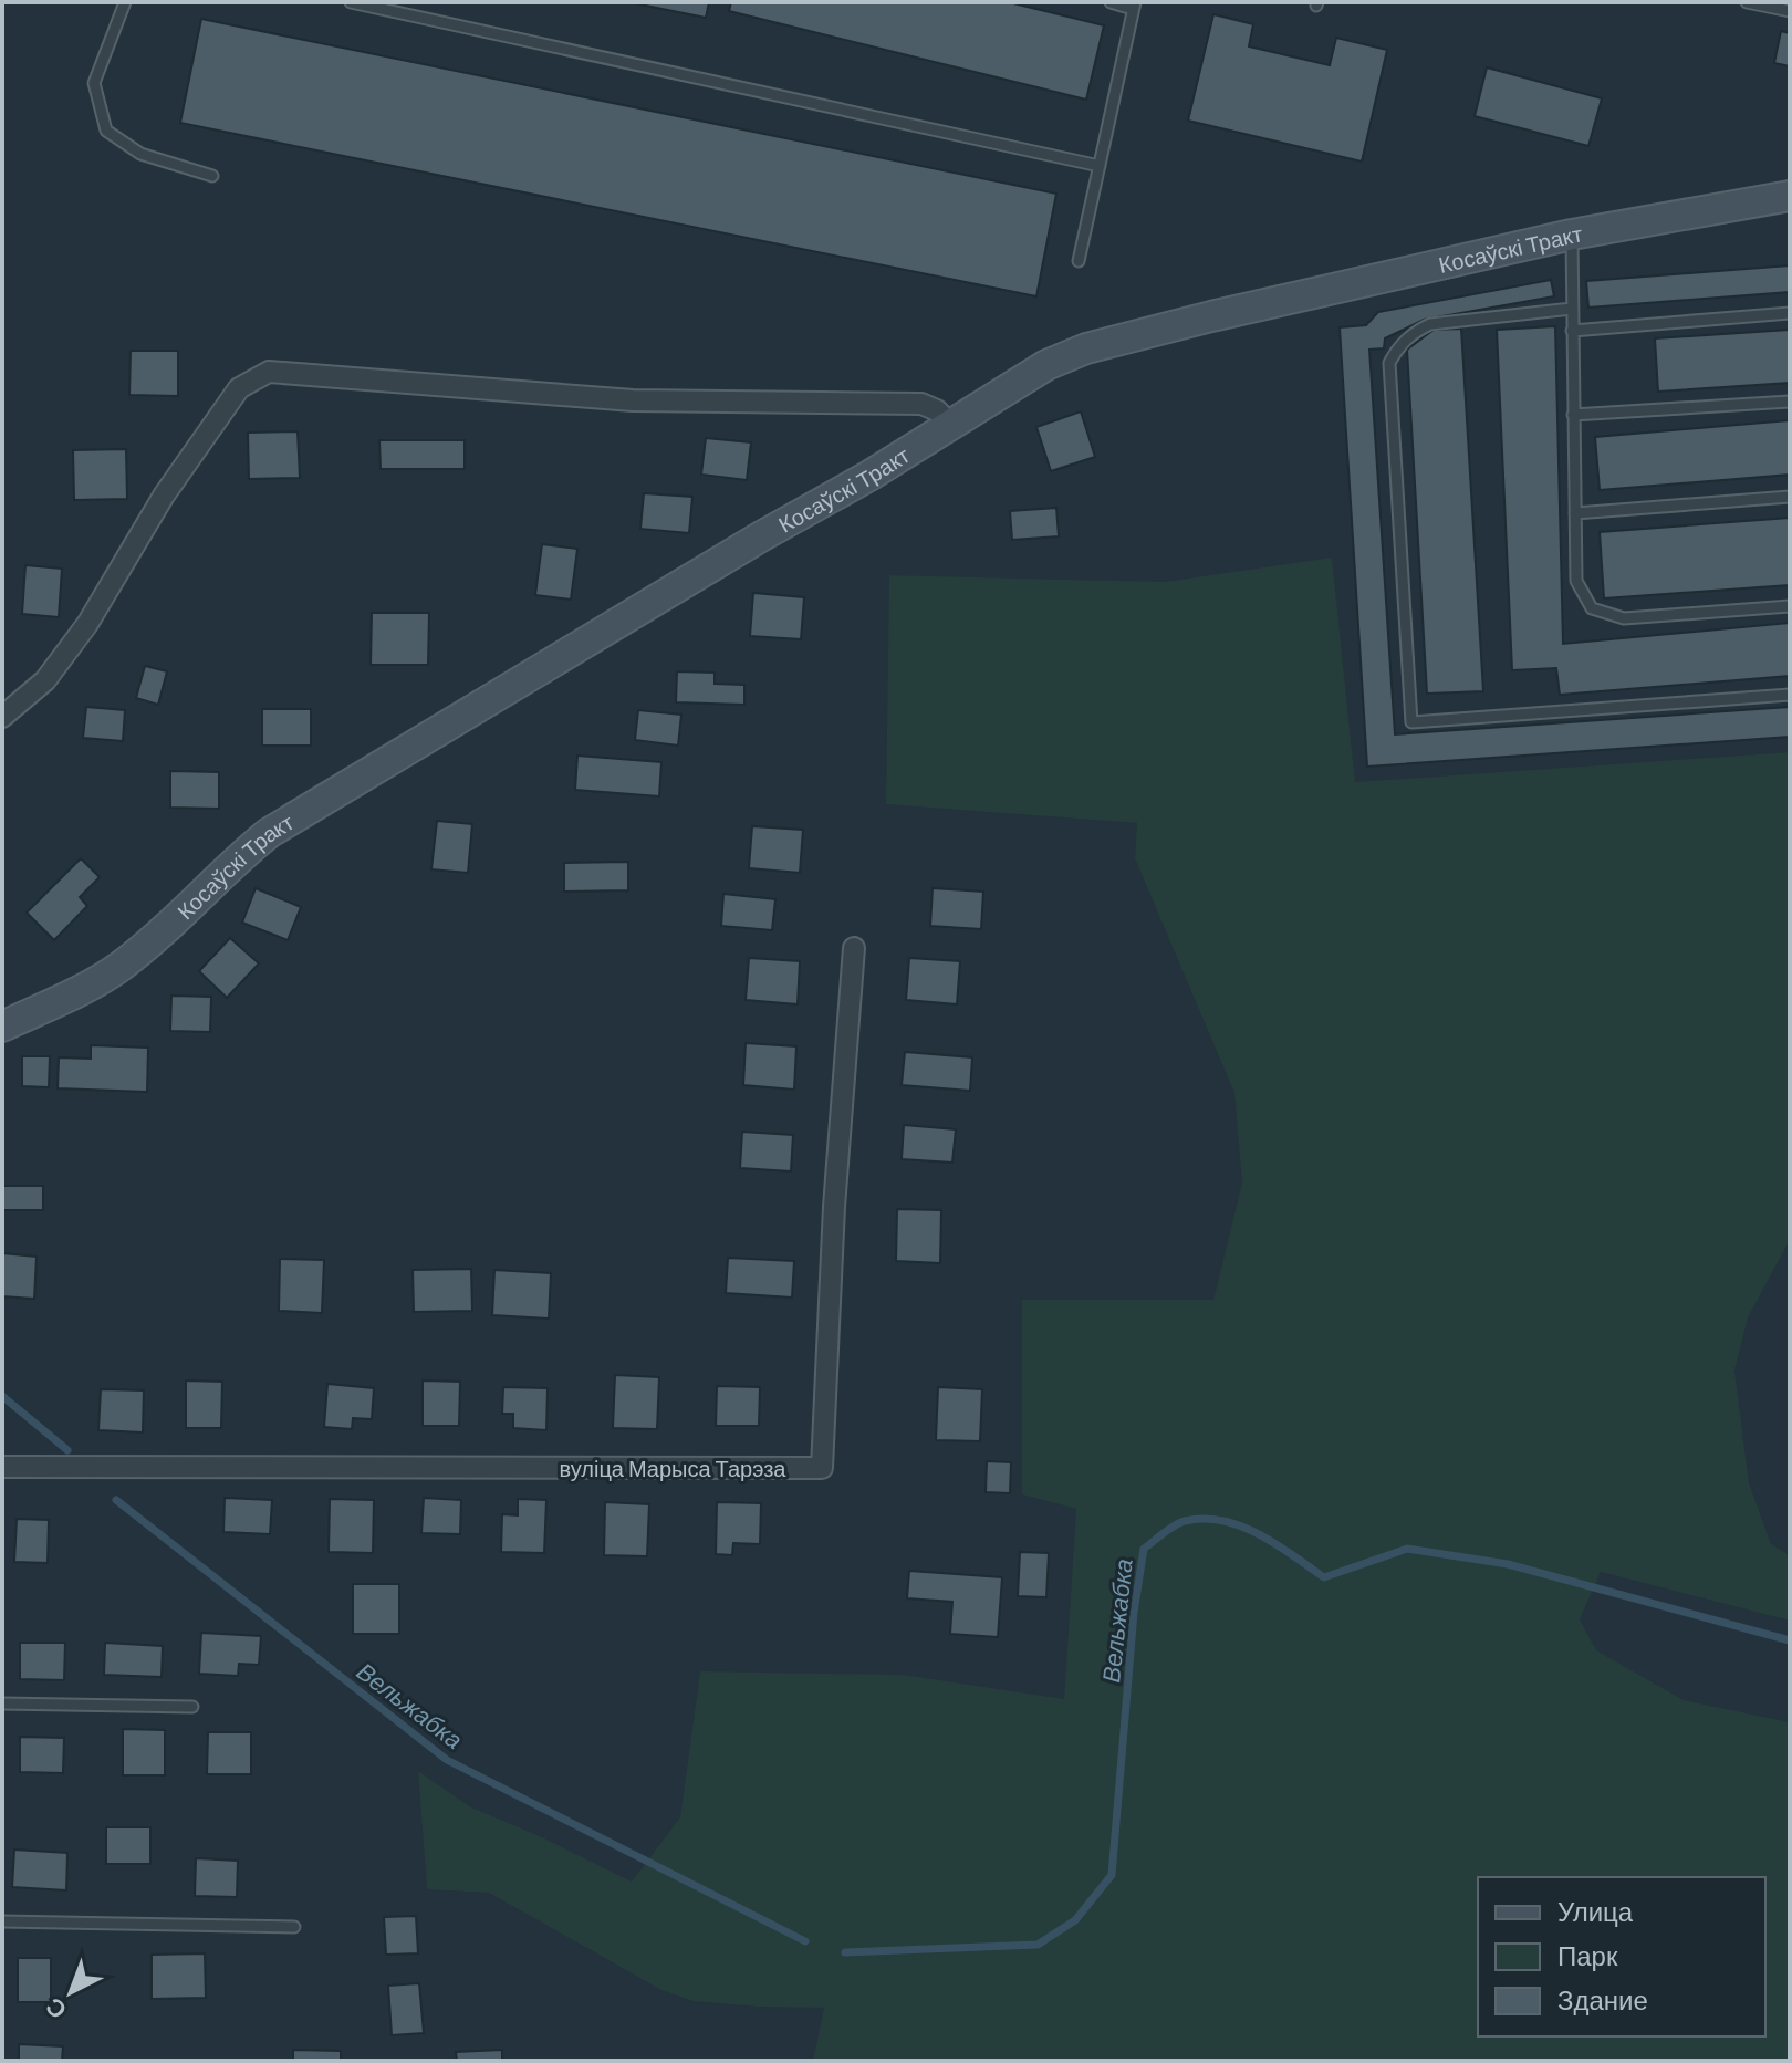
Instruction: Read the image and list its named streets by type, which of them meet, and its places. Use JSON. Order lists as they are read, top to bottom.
{
  "streets": {
    "main road": ["Косаўскі Тракт"],
    "street": ["вуліца Марыса Тарэза"]
  },
  "water": ["Вельжабка"],
  "legend": ["Улица", "Парк", "Здание"],
  "north": "bottom left"
}
